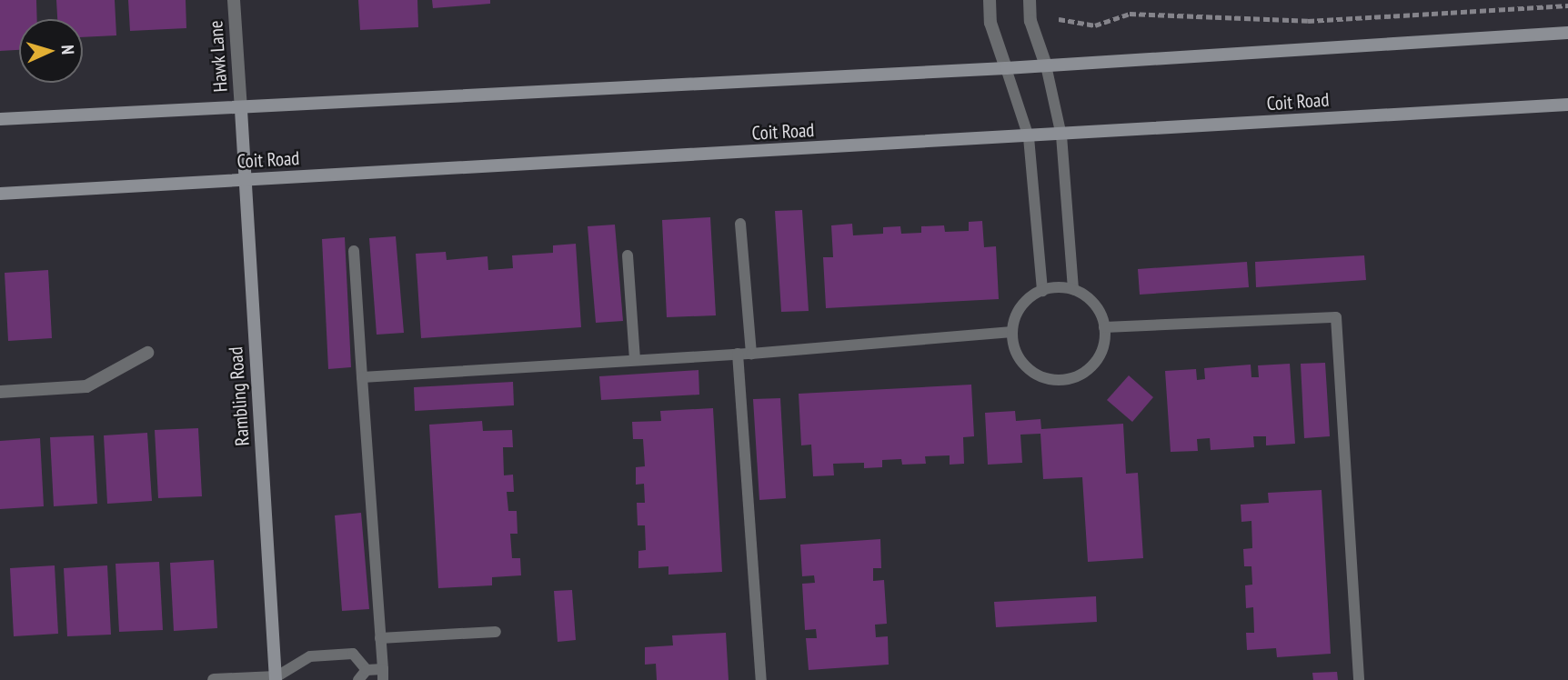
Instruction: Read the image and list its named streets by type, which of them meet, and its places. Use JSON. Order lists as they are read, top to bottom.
{
  "streets": {
    "main road": ["Coit Road", "Rambling Road"],
    "street": ["Hawk Lane"]
  },
  "crossings": [
    ["Hawk Lane", "Rambling Road"],
    ["Coit Road", "Rambling Road"]
  ],
  "north": "right"
}
